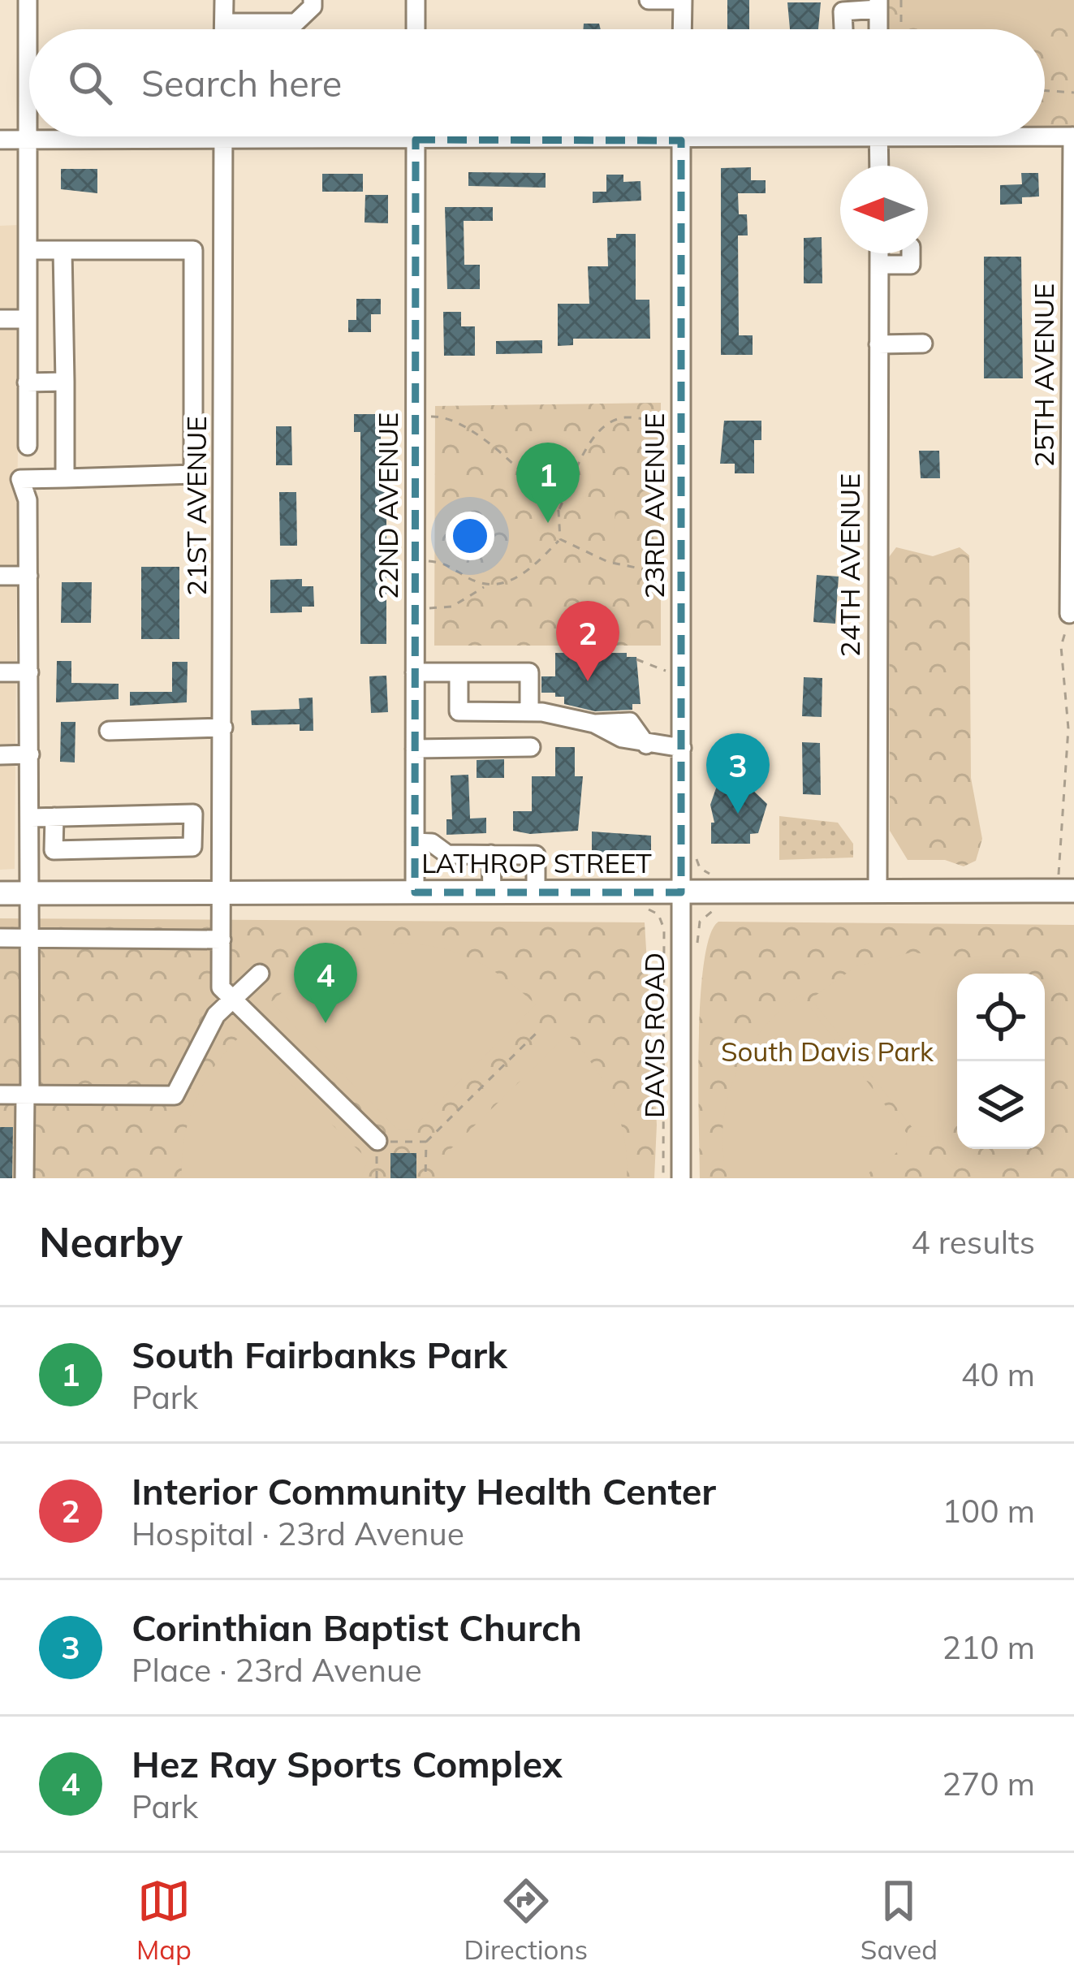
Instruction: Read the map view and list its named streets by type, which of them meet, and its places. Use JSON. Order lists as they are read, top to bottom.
{
  "streets": {
    "main road": ["LATHROP STREET"],
    "street": [
      "25TH AVENUE",
      "21ST AVENUE",
      "22ND AVENUE",
      "23RD AVENUE",
      "24TH AVENUE",
      "DAVIS ROAD"
    ]
  },
  "crossings": [
    ["21ST AVENUE", "LATHROP STREET"],
    ["22ND AVENUE", "LATHROP STREET"],
    ["23RD AVENUE", "LATHROP STREET"],
    ["23RD AVENUE", "DAVIS ROAD"],
    ["24TH AVENUE", "LATHROP STREET"],
    ["LATHROP STREET", "DAVIS ROAD"]
  ],
  "parks": ["South Davis Park"],
  "north": "left",
  "page": {
    "search": "Search here",
    "pins": [
      "1",
      "2",
      "3",
      "4"
    ],
    "heading": ["Nearby", "4 results"],
    "list": [
      {
        "mark": "1",
        "name": "South Fairbanks Park",
        "note": "Park",
        "value": "40 m"
      },
      {
        "mark": "2",
        "name": "Interior Community Health Center",
        "note": "Hospital · 23rd Avenue",
        "value": "100 m"
      },
      {
        "mark": "3",
        "name": "Corinthian Baptist Church",
        "note": "Place · 23rd Avenue",
        "value": "210 m"
      },
      {
        "mark": "4",
        "name": "Hez Ray Sports Complex",
        "note": "Park",
        "value": "270 m"
      }
    ],
    "nav": ["Map", "Directions", "Saved"]
  }
}
